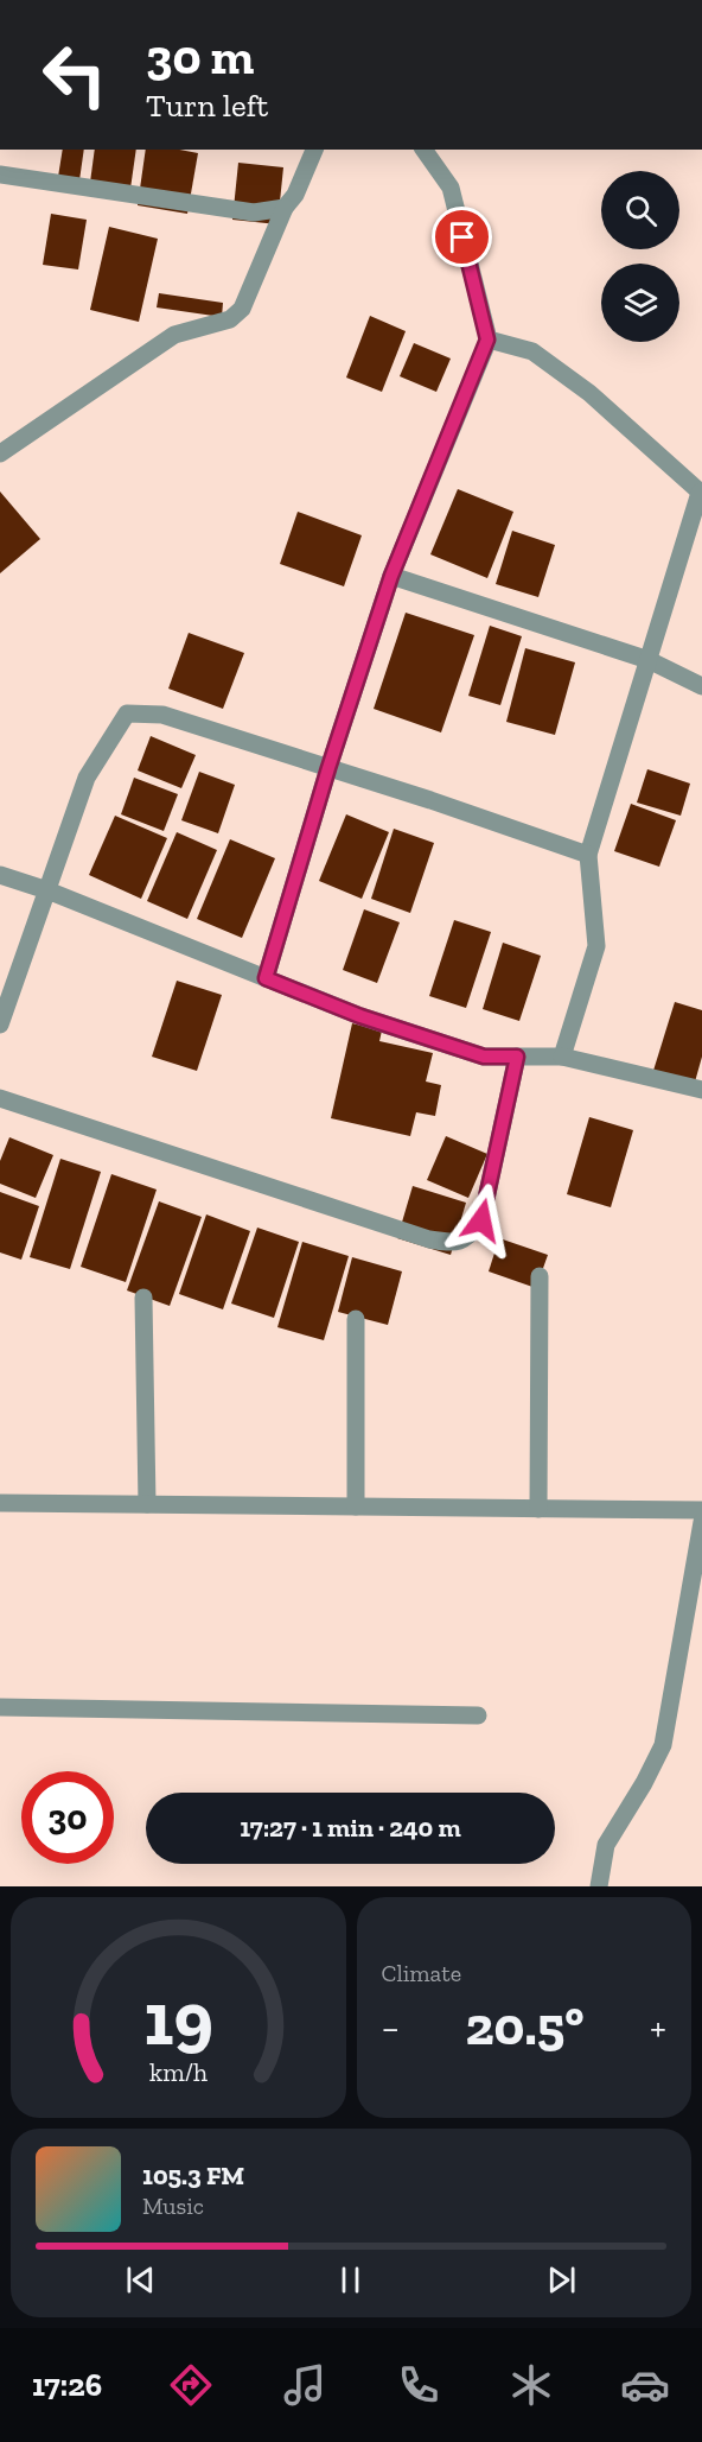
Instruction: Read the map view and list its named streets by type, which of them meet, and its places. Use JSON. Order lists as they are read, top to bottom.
{
  "page": {
    "turn": ["30 m", "Turn left"],
    "limit": "30",
    "trip": "17:27 · 1 min · 240 m",
    "tile": "Climate",
    "heat": ["−", "20.5°", "+"],
    "song": ["105.3 FM", "Music"],
    "tabs": "17:26",
    "gauge": ["19", "km/h"]
  }
}
